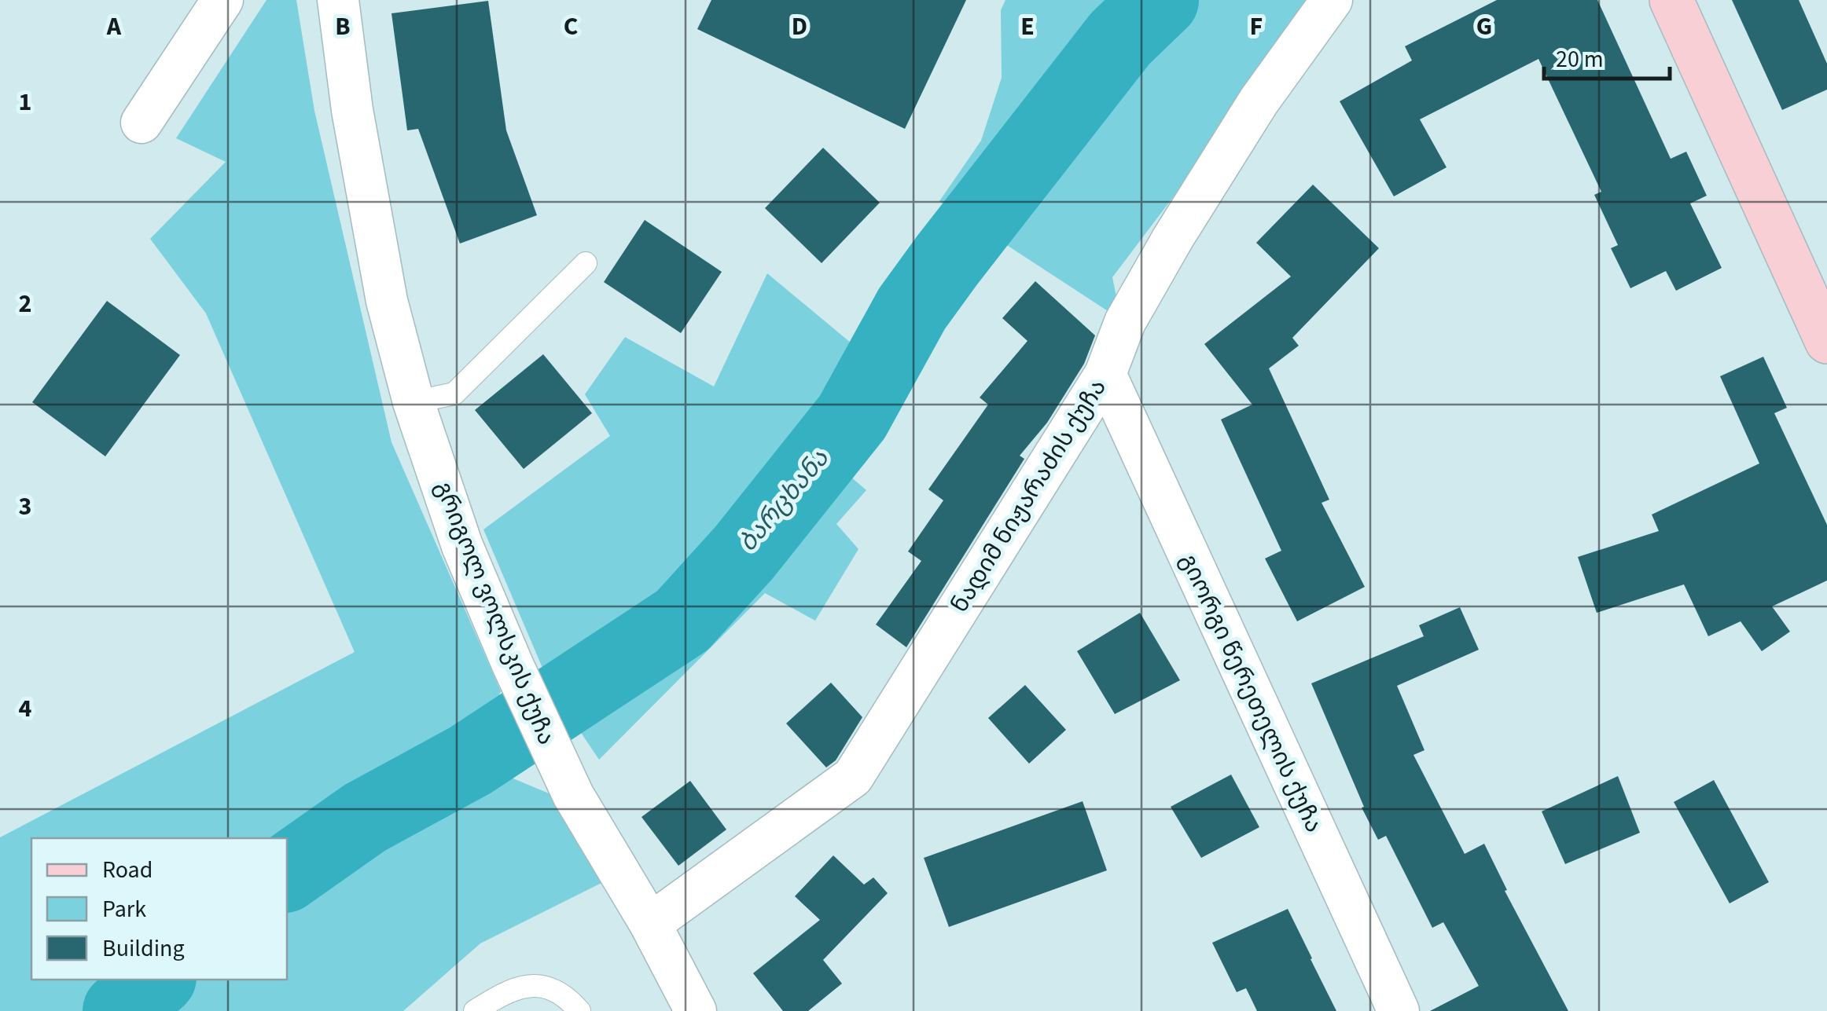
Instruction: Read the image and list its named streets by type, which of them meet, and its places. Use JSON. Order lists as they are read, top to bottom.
{
  "streets": {
    "street": ["ნადიმ ნიჟარაძის ქუჩა", "გრიგოლ ვოლსკის ქუჩა", "გიორგი წერეთელის ქუჩა"]
  },
  "crossings": [
    ["ნადიმ ნიჟარაძის ქუჩა", "გრიგოლ ვოლსკის ქუჩა"],
    ["ნადიმ ნიჟარაძის ქუჩა", "გიორგი წერეთელის ქუჩა"]
  ],
  "water": ["ბარცხანა"],
  "legend": ["Road", "Park", "Building"],
  "scale_bar": "20 m",
  "grid": {
    "columns": [
      "A",
      "B",
      "C",
      "D",
      "E",
      "F",
      "G"
    ],
    "rows": [
      "1",
      "2",
      "3",
      "4"
    ]
  }
}
